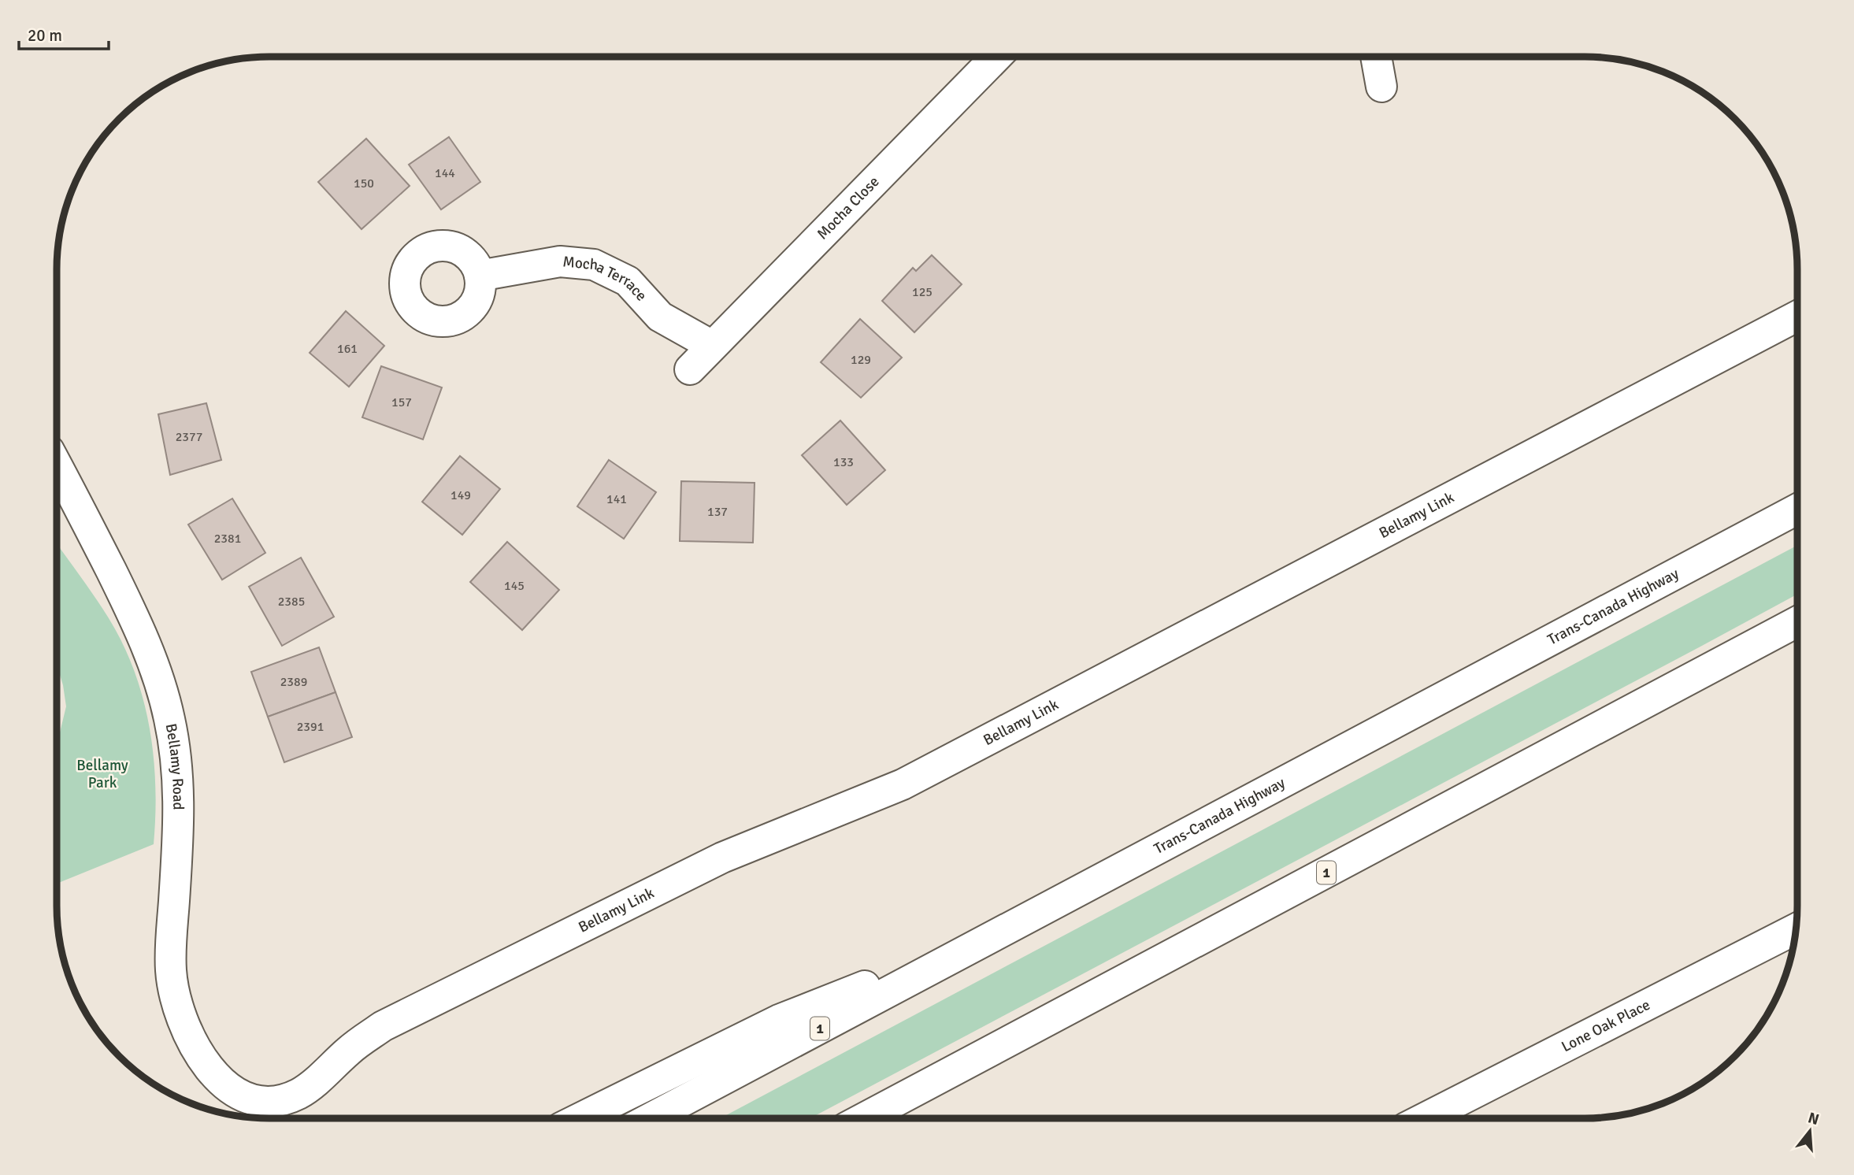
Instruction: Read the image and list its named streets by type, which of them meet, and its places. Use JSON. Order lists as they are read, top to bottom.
{
  "streets": {
    "main road": [
      "Mocha Close",
      "Mocha Terrace",
      "Bellamy Link",
      "Trans-Canada Highway",
      "Bellamy Road",
      "1",
      "Lone Oak Place"
    ]
  },
  "crossings": [
    ["Mocha Close", "Mocha Terrace"],
    ["Bellamy Link", "Bellamy Road"]
  ],
  "parks": ["Bellamy Park"],
  "house_numbers": [
    "144",
    "150",
    "125",
    "161",
    "129",
    "157",
    "2377",
    "133",
    "149",
    "141",
    "137",
    "2381",
    "145",
    "2385",
    "2389",
    "2391"
  ],
  "scale_bar": "20 m",
  "north": "top"
}
